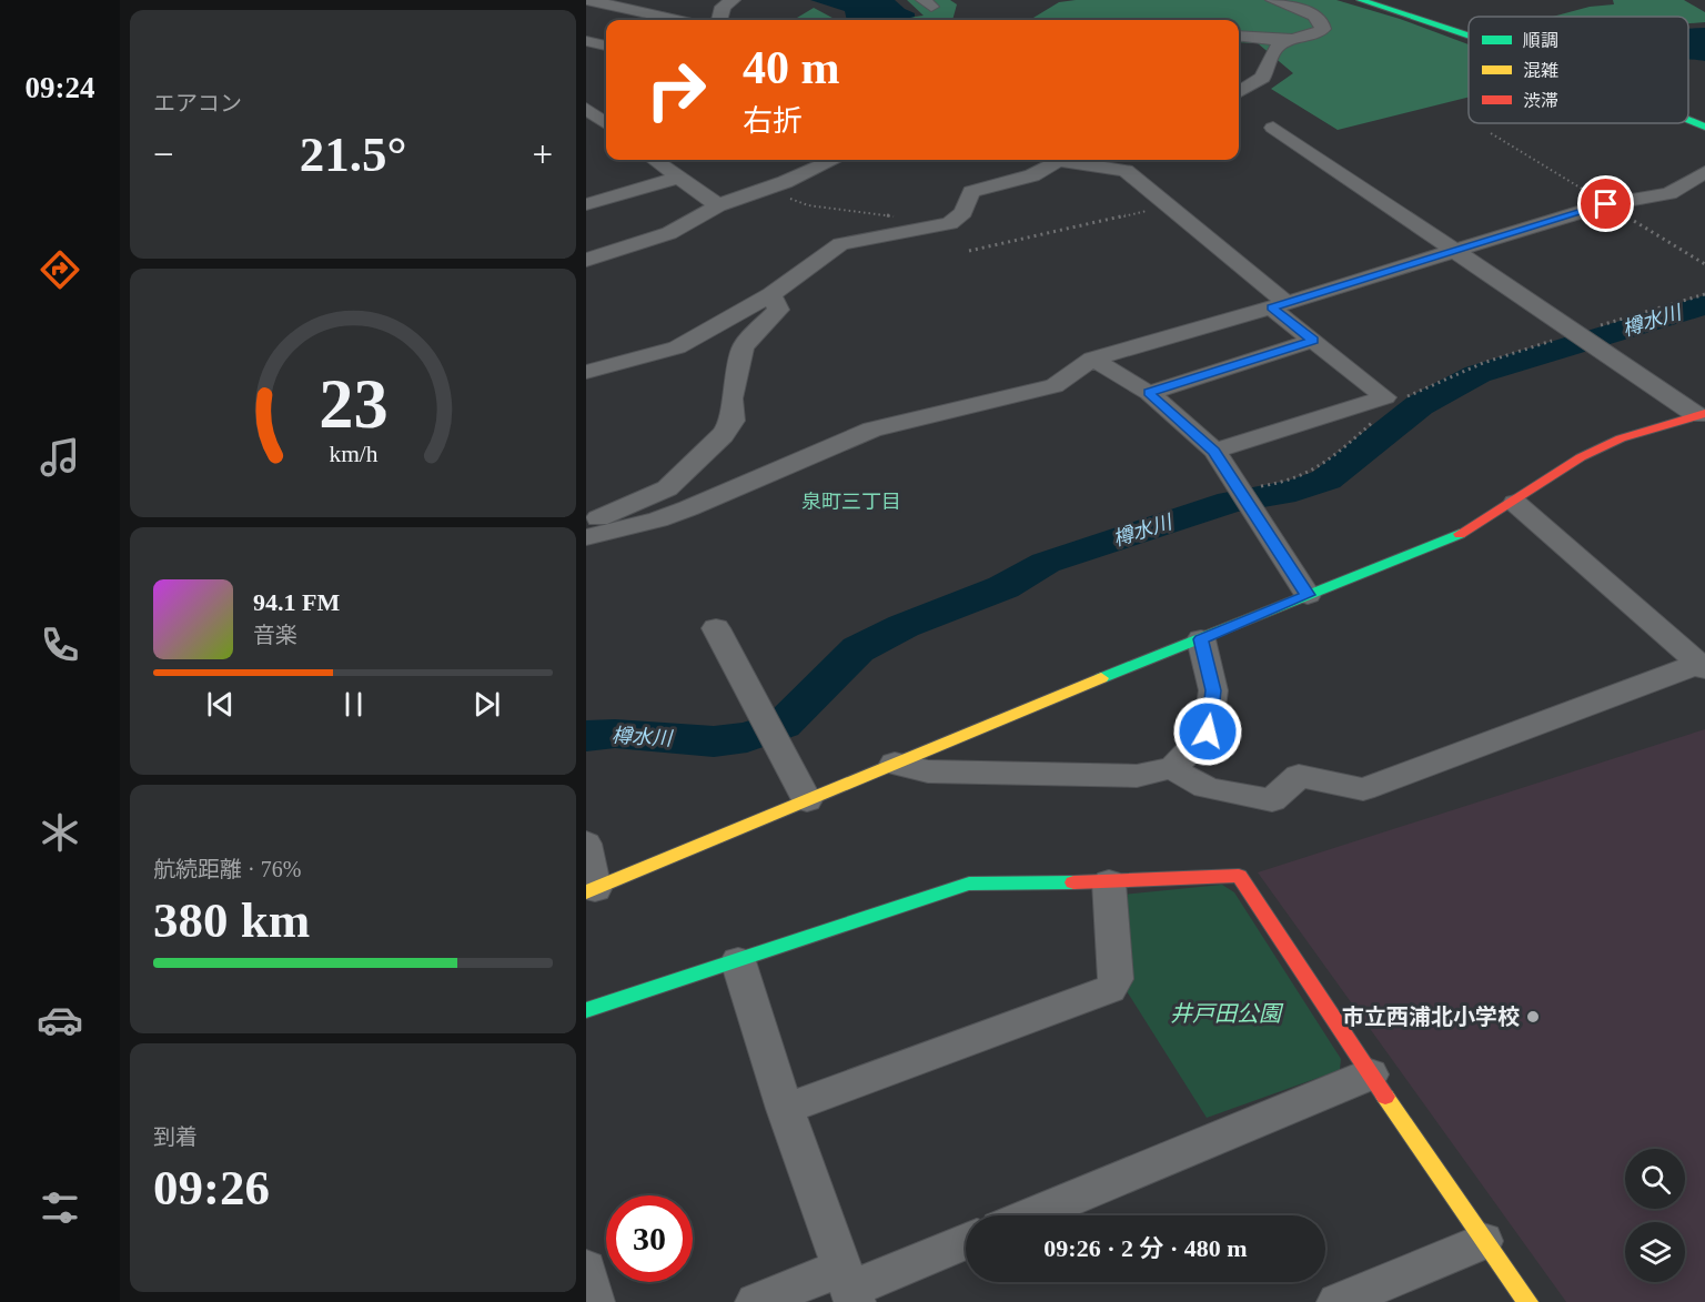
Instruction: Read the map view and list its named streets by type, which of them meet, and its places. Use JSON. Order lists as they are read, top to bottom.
{
  "districts": ["泉町三丁目"],
  "water": ["樽水川"],
  "parks": ["井戸田公園"],
  "places": ["市立西浦北小学校"],
  "legend": ["順調", "混雑", "渋滞"],
  "page": {
    "tabs": "09:24",
    "tile": [
      "エアコン",
      ["航続距離 · 76%", "380 km"],
      ["到着", "09:26"]
    ],
    "turn": ["40 m", "右折"],
    "heat": ["−", "21.5°", "+"],
    "song": ["94.1 FM", "音楽"],
    "limit": "30",
    "trip": "09:26 · 2 分 · 480 m",
    "gauge": ["23", "km/h"]
  }
}
